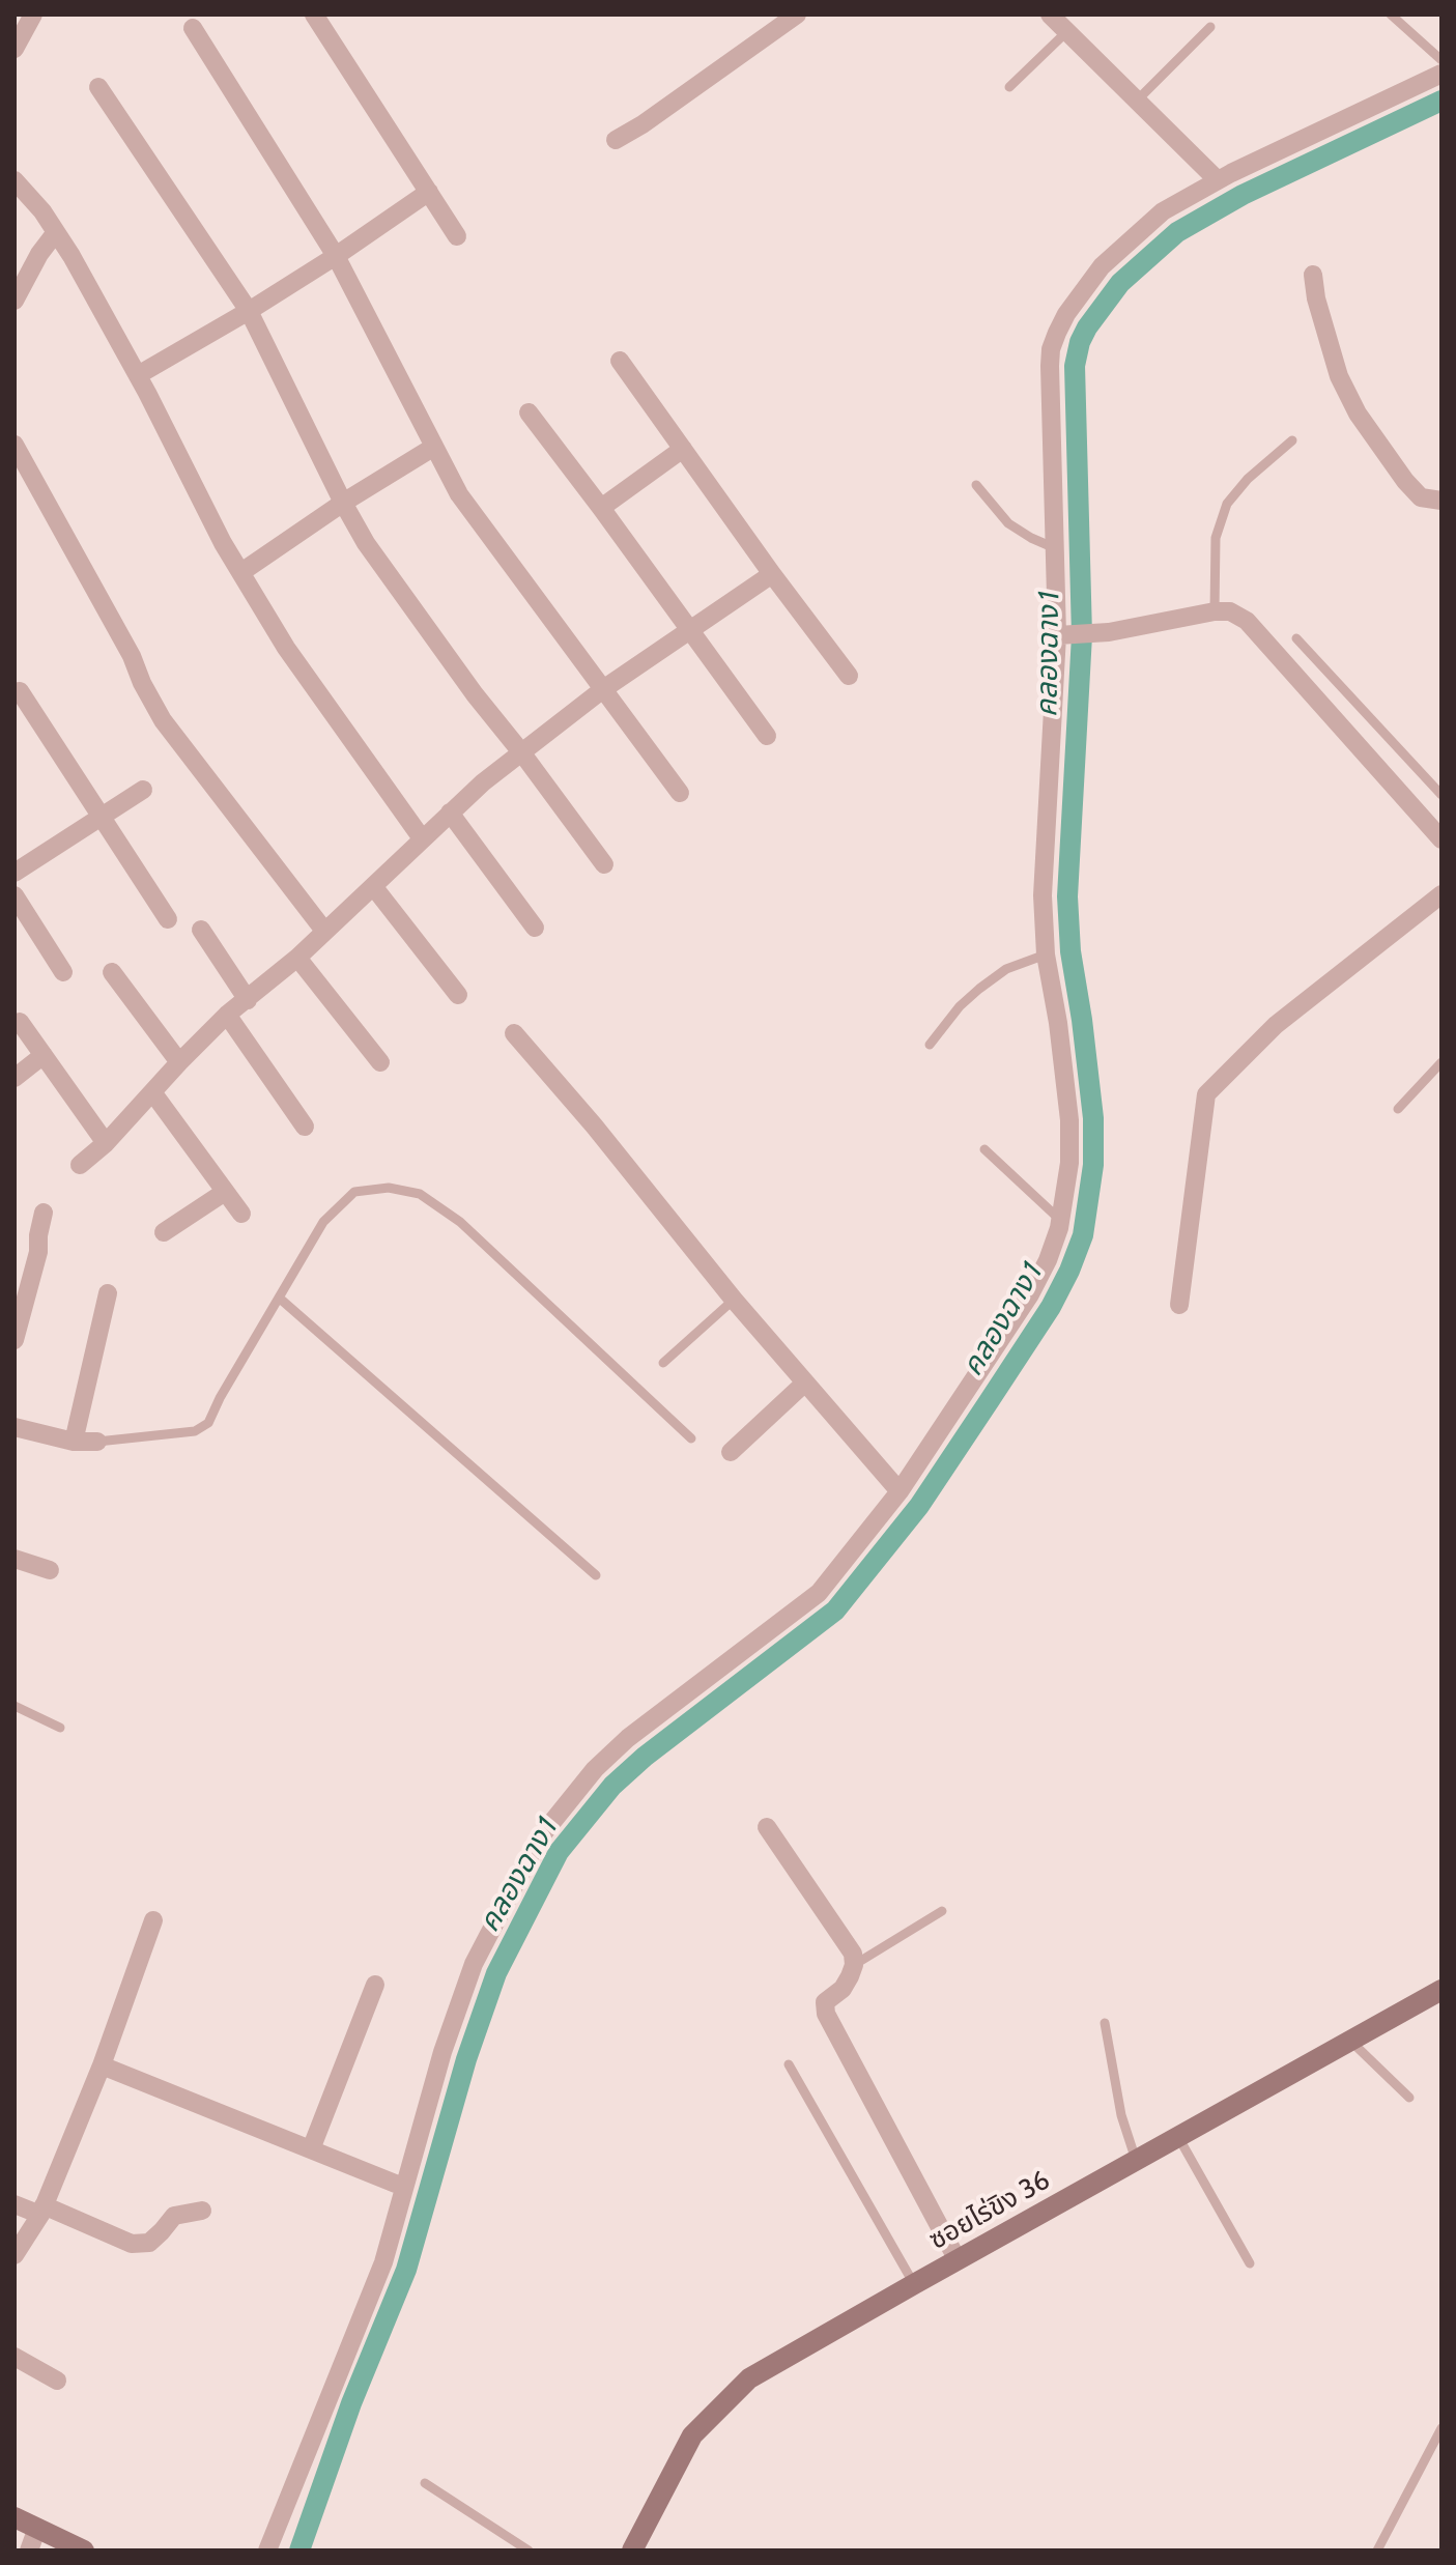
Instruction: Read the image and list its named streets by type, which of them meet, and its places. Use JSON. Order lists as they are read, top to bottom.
{
  "streets": {
    "street": ["ซอยไร่ขิง 36"]
  },
  "water": ["คลองฉาง 1"]
}
